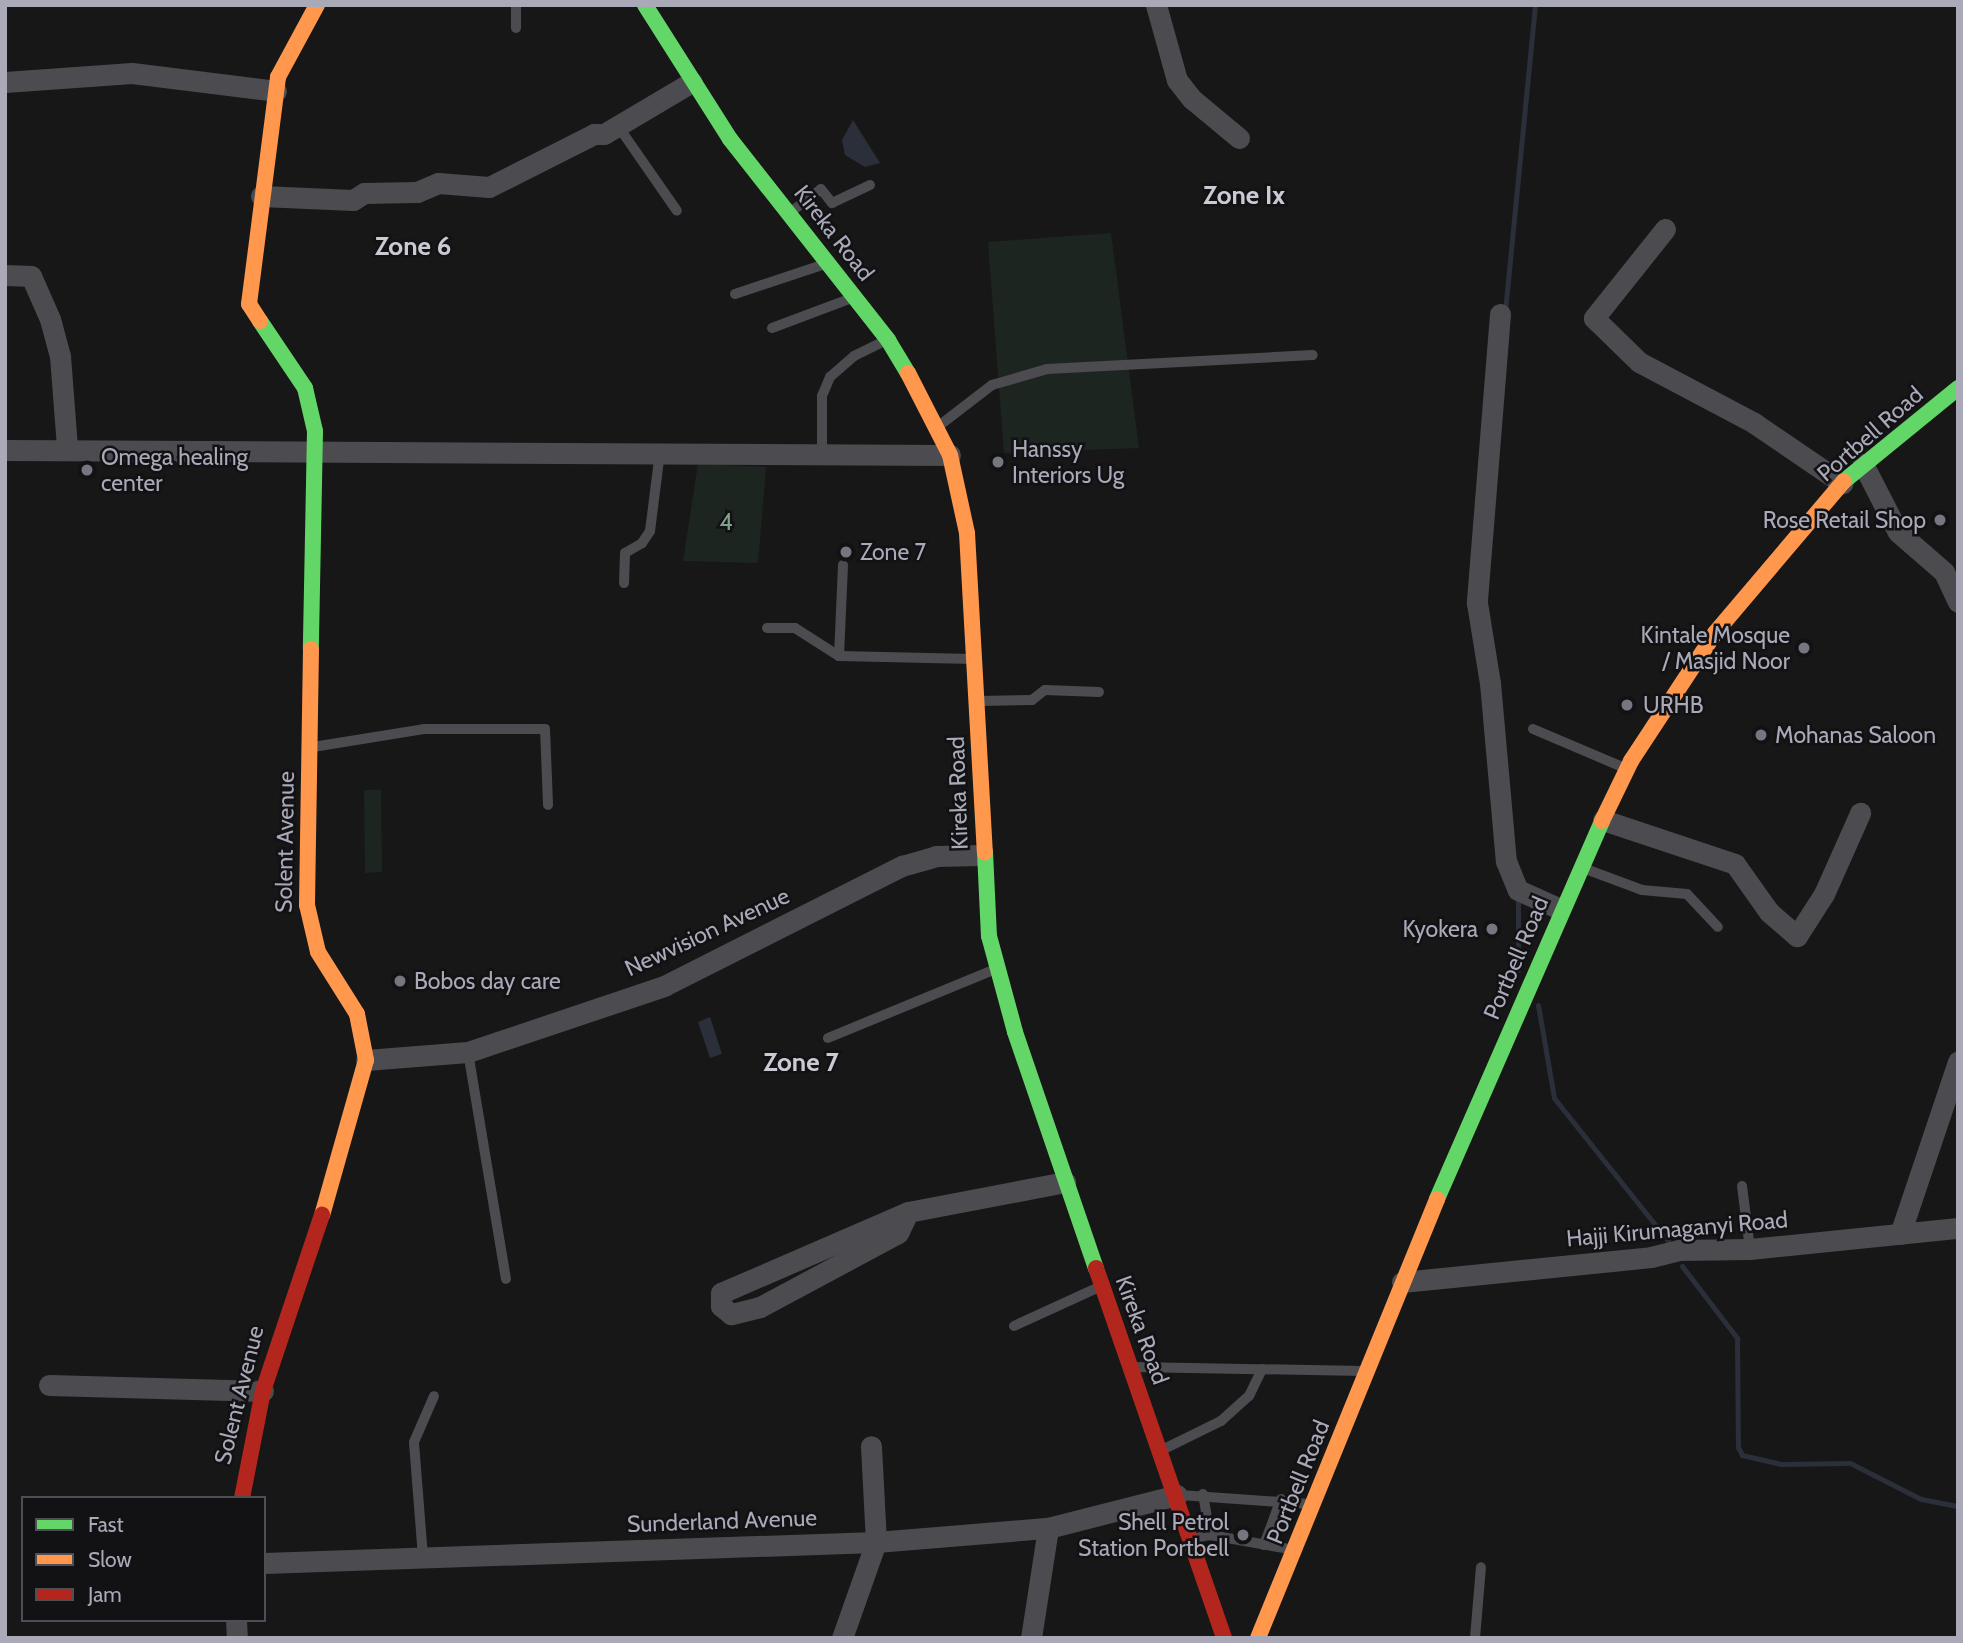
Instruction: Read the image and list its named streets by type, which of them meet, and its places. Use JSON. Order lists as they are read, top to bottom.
{
  "streets": {
    "main road": ["Kireka Road", "Portbell Road", "Solent Avenue"],
    "street": ["Newvision Avenue", "Hajji Kirumaganyi Road", "Sunderland Avenue"]
  },
  "crossings": [
    ["Kireka Road", "Newvision Avenue"],
    ["Kireka Road", "Sunderland Avenue"],
    ["Portbell Road", "Hajji Kirumaganyi Road"],
    ["Solent Avenue", "Newvision Avenue"]
  ],
  "districts": ["Zone Ix", "Zone 6", "Zone 7"],
  "parks": ["4"],
  "places": [
    "Hanssy Interiors Ug",
    "Omega healing center",
    "Rose Retail Shop",
    "Zone 7",
    "Kintale Mosque / Masjid Noor",
    "URHB",
    "Mohanas Saloon",
    "Kyokera",
    "Bobos day care",
    "Shell Petrol Station Portbell"
  ],
  "legend": ["Fast", "Slow", "Jam"]
}
